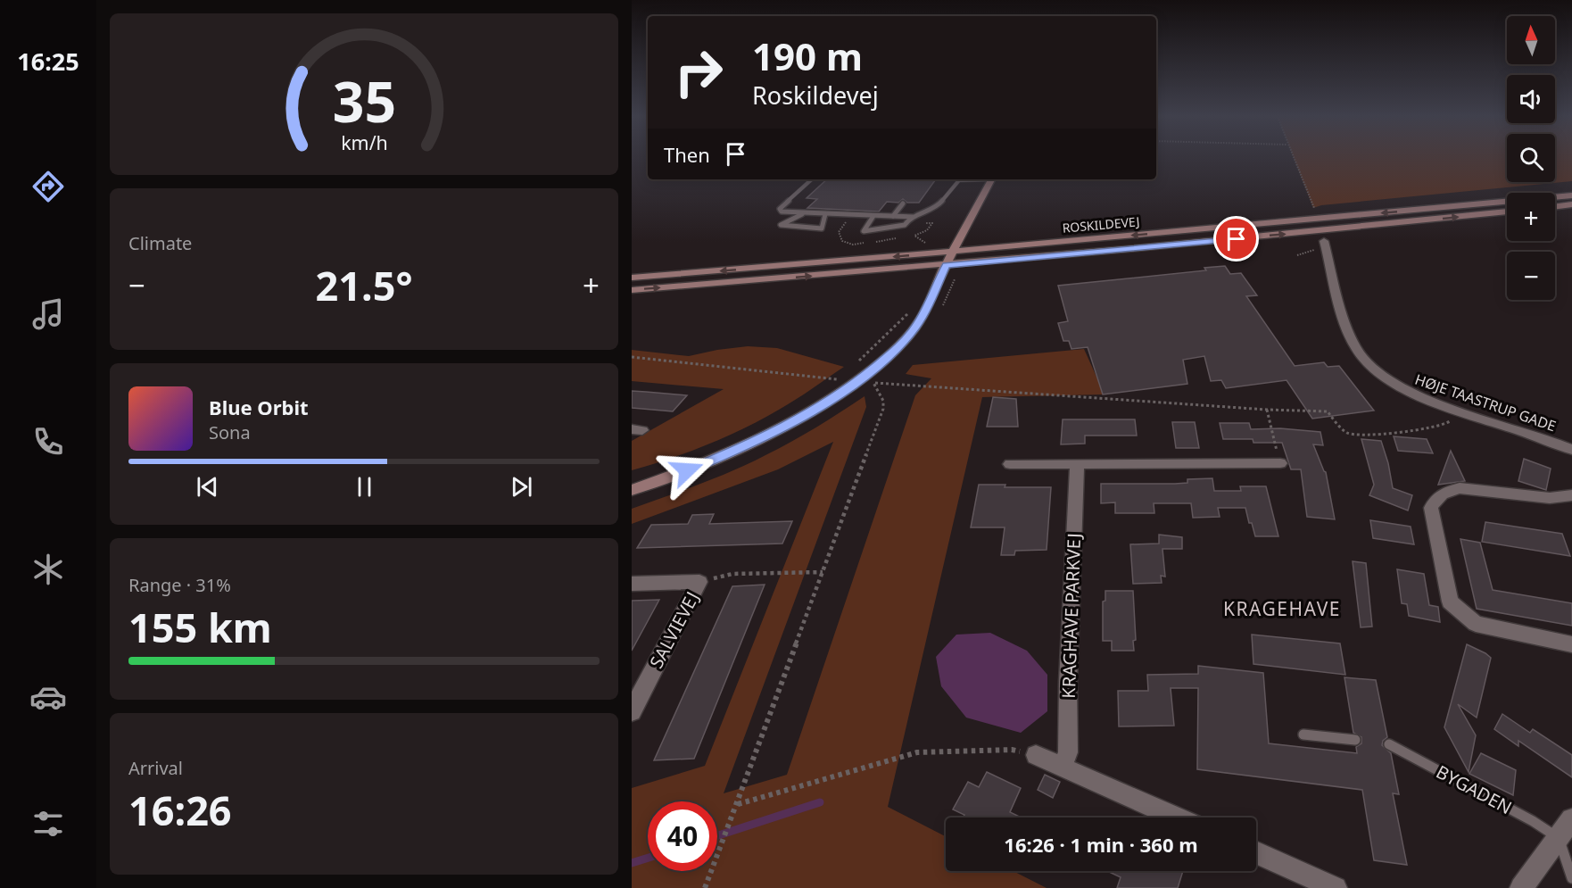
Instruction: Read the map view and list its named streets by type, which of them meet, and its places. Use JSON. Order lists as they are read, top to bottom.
{
  "streets": {
    "main road": ["ROSKILDEVEJ"],
    "street": ["HØJE TAASTRUP GADE", "KRAGHAVE PARKVEJ", "SALVIEVEJ"],
    "lane": ["BYGADEN"]
  },
  "districts": ["KRAGEHAVE"],
  "north": "top",
  "page": {
    "tabs": "16:25",
    "map_buttons": ["+", "−"],
    "turn": ["190 m", "Roskildevej"],
    "then": "Then",
    "tile": [
      "Climate",
      ["Range · 31%", "155 km"],
      ["Arrival", "16:26"]
    ],
    "heat": ["−", "21.5°", "+"],
    "song": ["Blue Orbit", "Sona"],
    "limit": "40",
    "trip": "16:26 · 1 min · 360 m",
    "gauge": ["35", "km/h"]
  }
}
